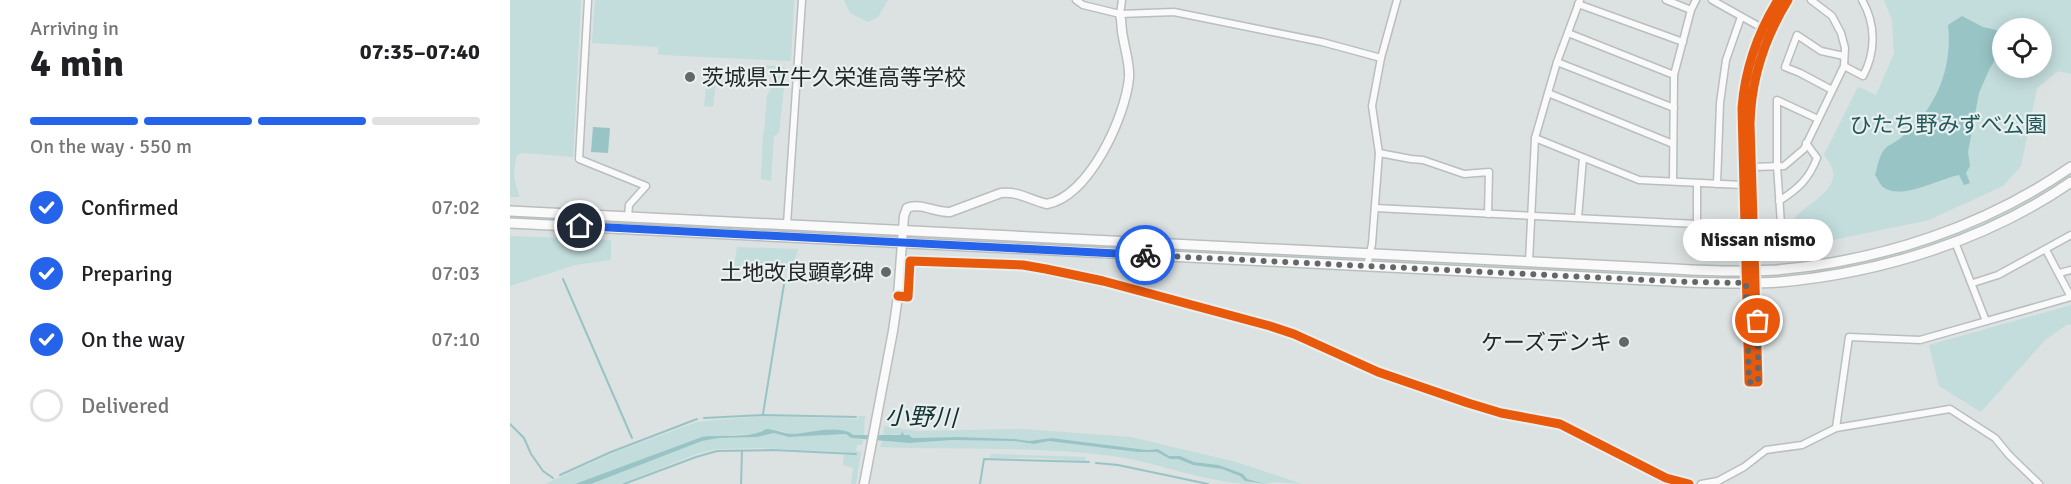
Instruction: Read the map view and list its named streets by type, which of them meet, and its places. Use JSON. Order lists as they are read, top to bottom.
{
  "water": ["小野川"],
  "parks": ["ひたち野みずべ公園"],
  "places": [
    "茨城県立牛久栄進高等学校",
    "土地改良顕彰碑",
    "Nissan nismo",
    "ケーズデンキ"
  ],
  "page": {
    "heading": ["4 min", "Arriving in", "07:35–07:40"],
    "bar": "On the way · 550 m",
    "list": [
      ["Confirmed", "07:02"],
      ["Preparing", "07:03"],
      ["On the way", "07:10"],
      "Delivered"
    ],
    "bubble": "Nissan nismo"
  }
}
